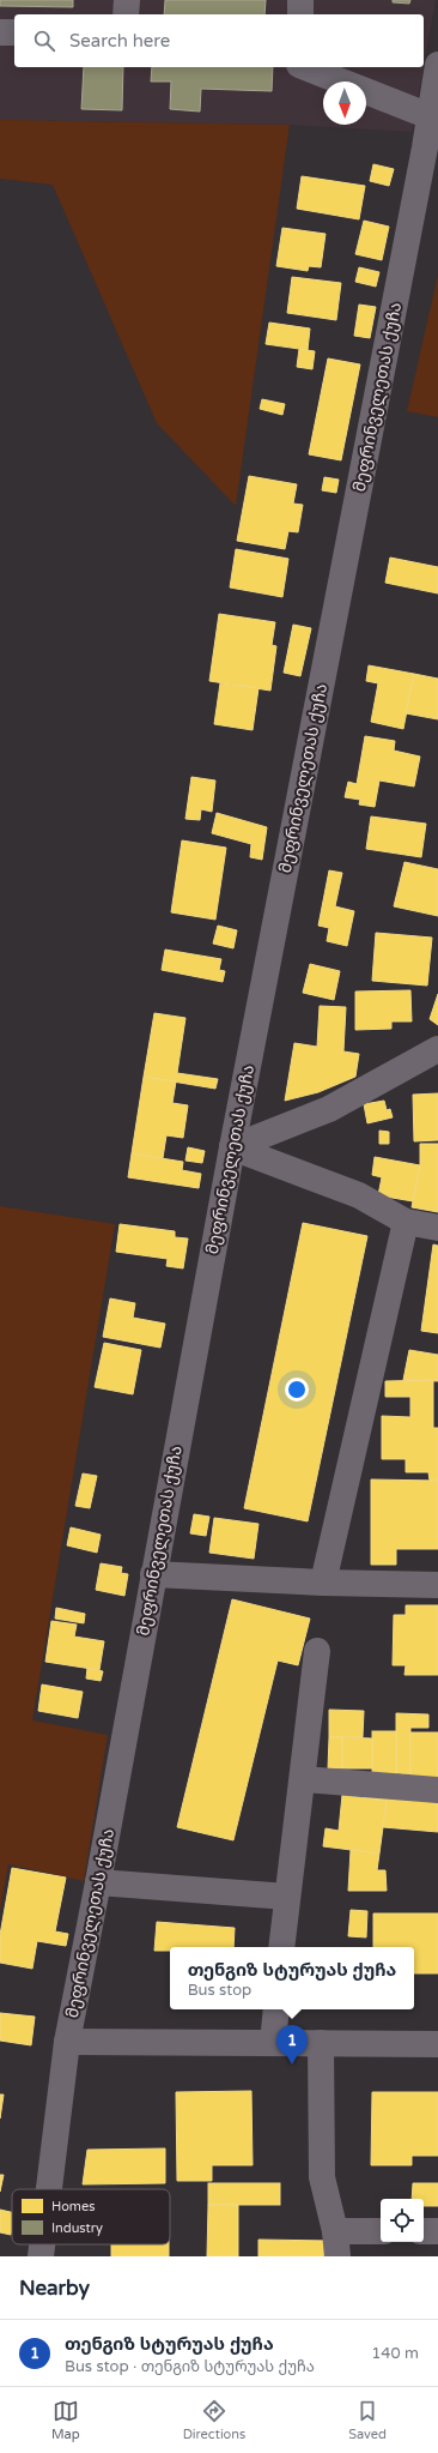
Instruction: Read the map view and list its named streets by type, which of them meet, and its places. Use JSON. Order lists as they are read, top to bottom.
{
  "streets": {
    "street": ["მეფრინველეთას ქუჩა"]
  },
  "legend": ["Homes", "Industry"],
  "north": "bottom",
  "page": {
    "search": "Search here",
    "popup": ["თენგიზ სტურუას ქუჩა", "Bus stop"],
    "pins": "1",
    "heading": "Nearby",
    "list": [
      {
        "mark": "1",
        "name": "თენგიზ სტურუას ქუჩა",
        "note": "Bus stop · თენგიზ სტურუას ქუჩა",
        "value": "140 m"
      }
    ],
    "nav": ["Map", "Directions", "Saved"]
  }
}
